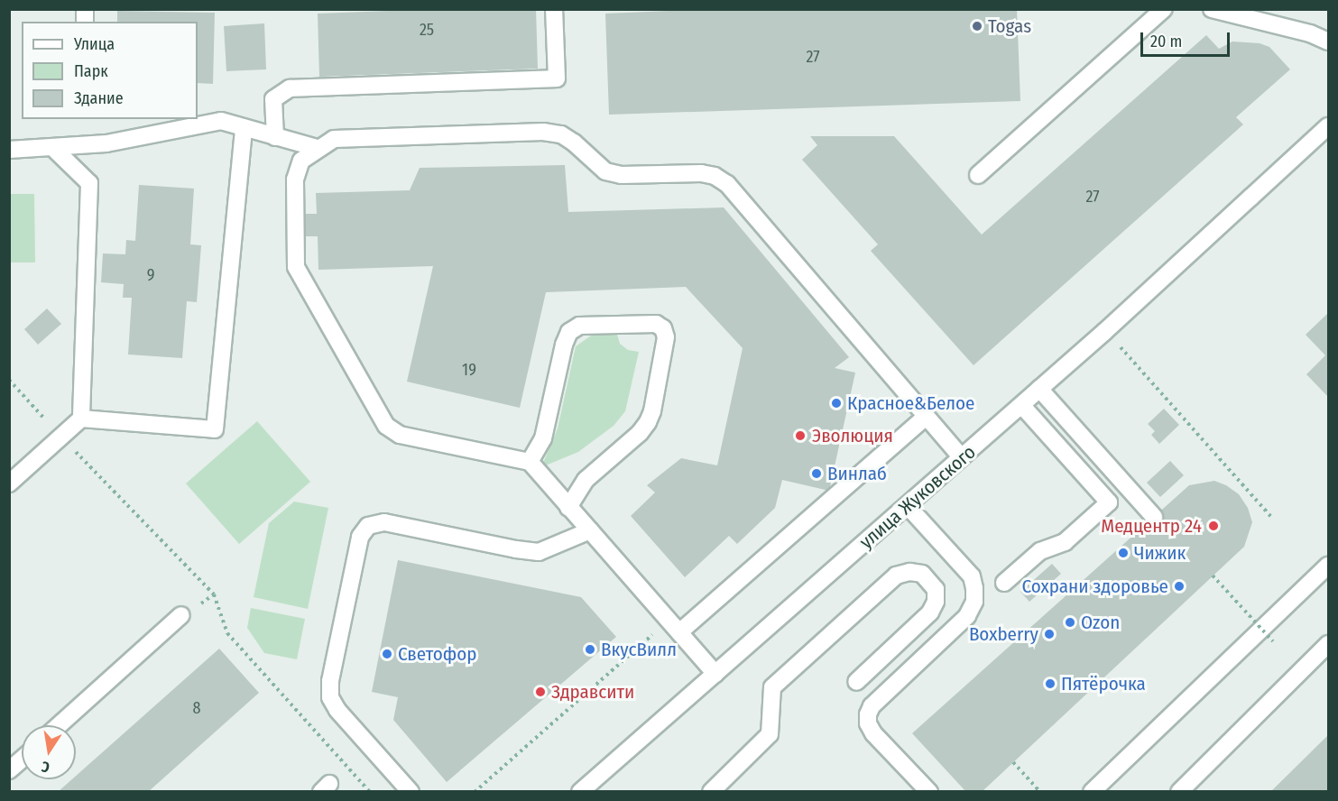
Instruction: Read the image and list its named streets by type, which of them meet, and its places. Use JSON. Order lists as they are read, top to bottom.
{
  "streets": {
    "street": ["улица Жуковского"]
  },
  "places": [
    "Togas",
    "Красное&Белое",
    "Эволюция",
    "Винлаб",
    "Медцентр 24",
    "Чижик",
    "Сохрани здоровье",
    "Ozon",
    "Boxberry",
    "ВкусВилл",
    "Светофор",
    "Пятёрочка",
    "Здравсити"
  ],
  "house_numbers": [
    "25",
    "27",
    "27",
    "9",
    "19",
    "8"
  ],
  "legend": ["Улица", "Парк", "Здание"],
  "scale_bar": "20 m",
  "north": "bottom"
}
